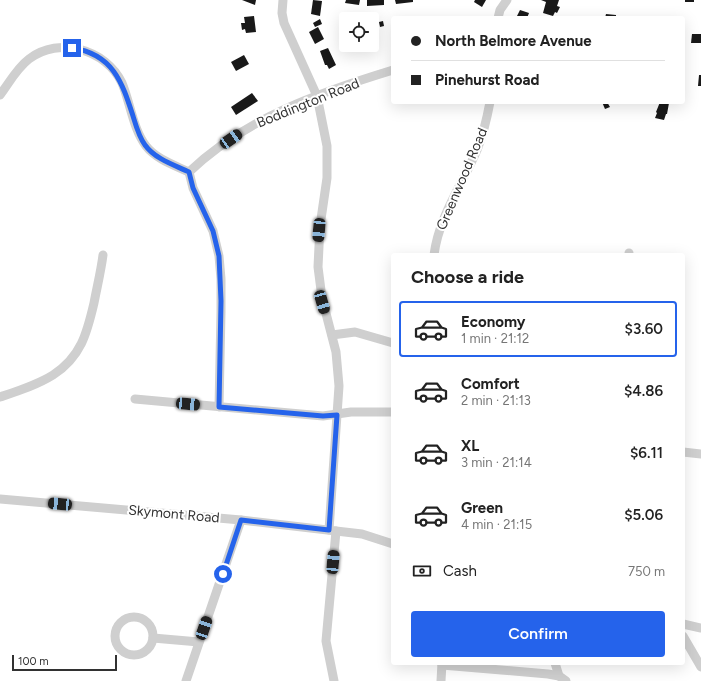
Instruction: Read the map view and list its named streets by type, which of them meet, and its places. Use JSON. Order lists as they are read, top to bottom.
{
  "streets": {
    "street": ["Boddington Road", "Greenwood Road", "Skymont Road"]
  },
  "scale_bar": "100 m",
  "page": {
    "banner": ["North Belmore Avenue", "Pinehurst Road"],
    "heading": "Choose a ride",
    "list": [
      {
        "name": "Economy",
        "note": "1 min · 21:12",
        "value": "$3.60"
      },
      {
        "name": "Comfort",
        "note": "2 min · 21:13",
        "value": "$4.86"
      },
      {
        "name": "XL",
        "note": "3 min · 21:14",
        "value": "$6.11"
      },
      {
        "name": "Green",
        "note": "4 min · 21:15",
        "value": "$5.06"
      }
    ],
    "pay": ["Cash", "750 m"],
    "buttons": "Confirm",
    "scale": "100 m"
  }
}
